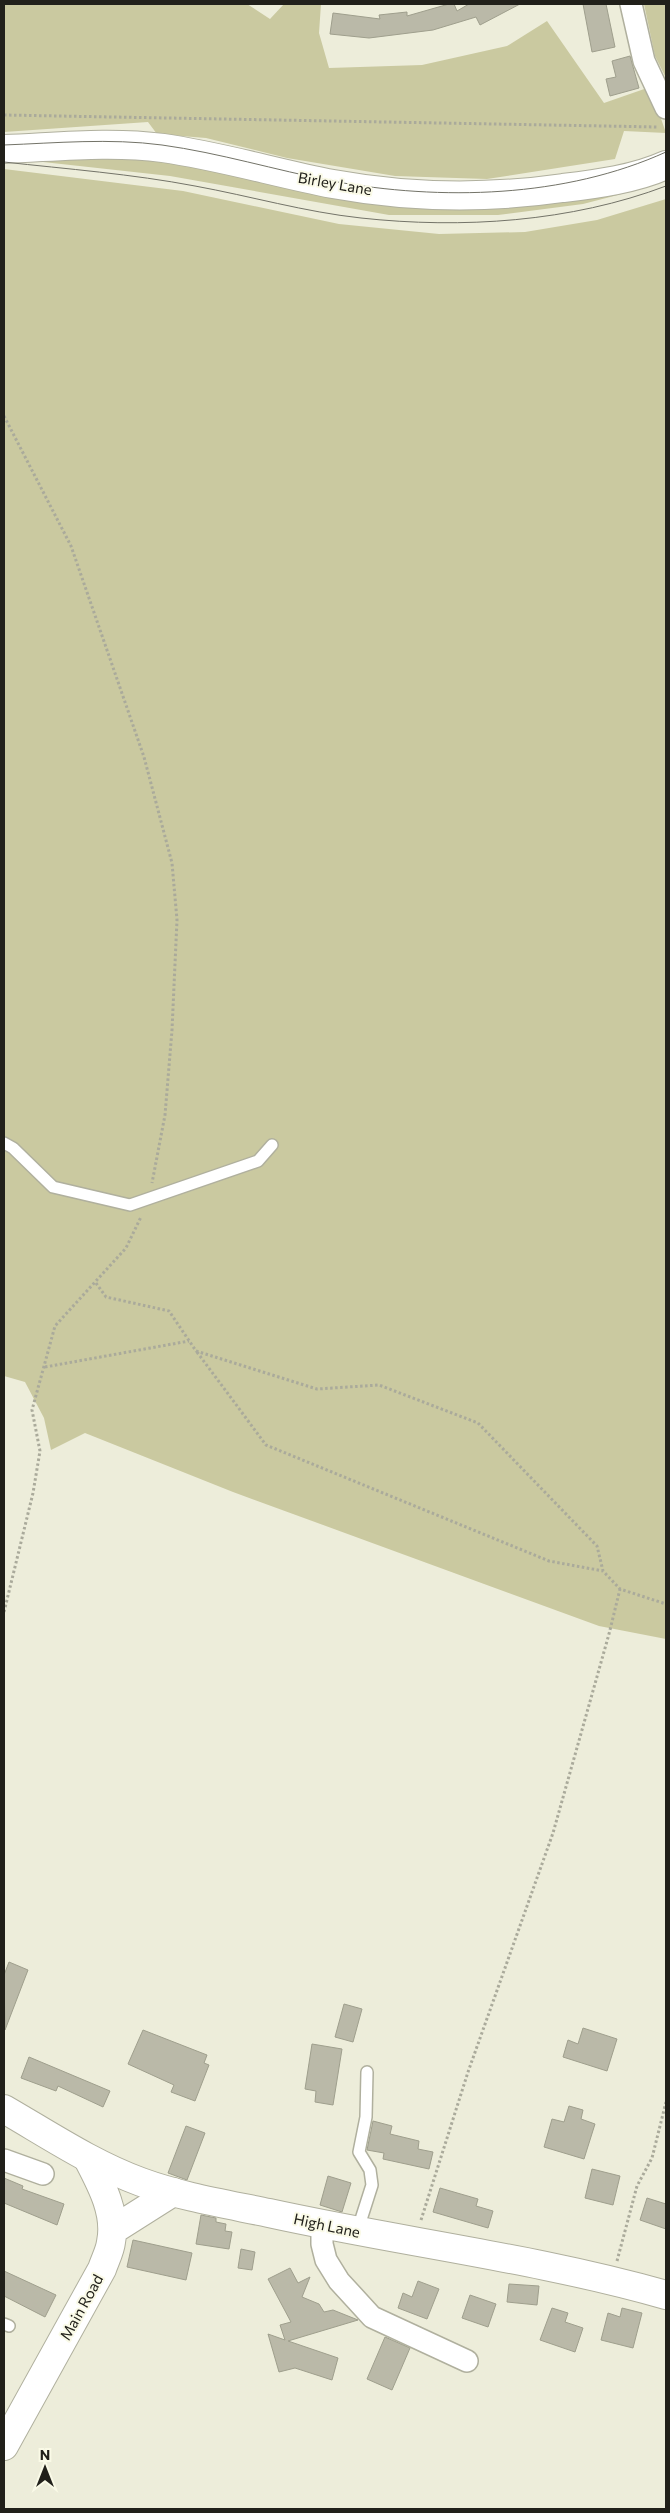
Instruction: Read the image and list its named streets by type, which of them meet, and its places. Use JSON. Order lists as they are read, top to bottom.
{
  "streets": {
    "street": ["Birley Lane", "High Lane", "Main Road"]
  },
  "crossings": [
    ["High Lane", "Main Road"]
  ],
  "north": "top"
}
